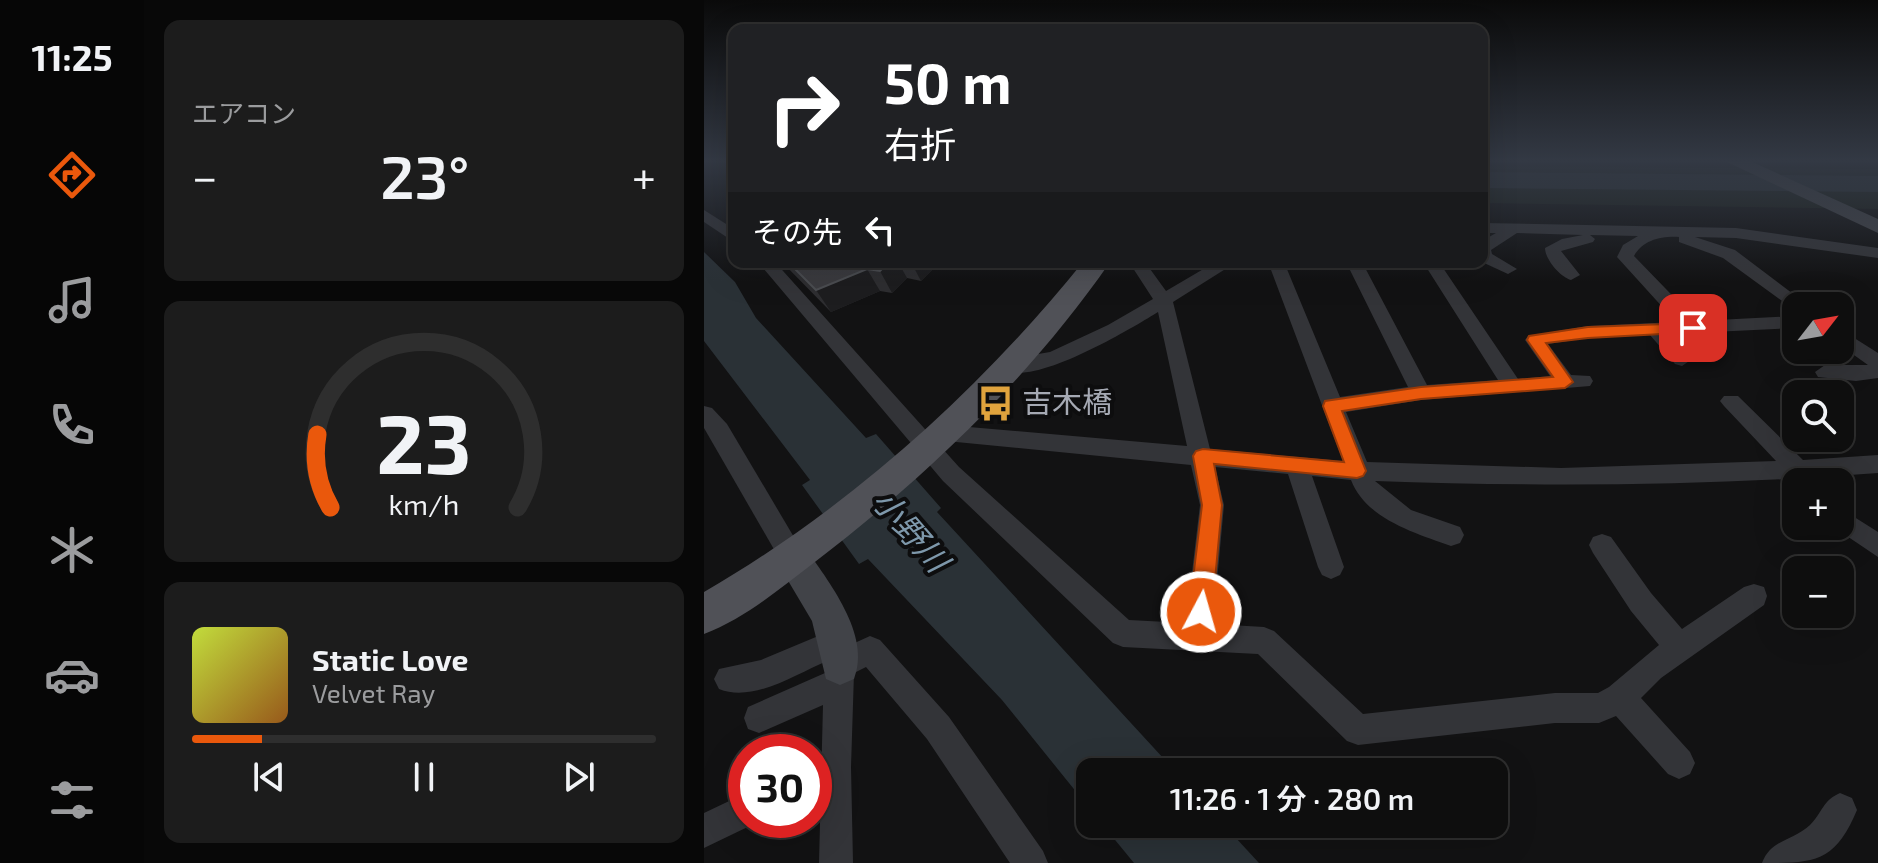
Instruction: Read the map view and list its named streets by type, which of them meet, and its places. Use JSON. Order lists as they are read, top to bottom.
{
  "water": ["小野川"],
  "places": {
    "bus stop": ["吉木橋"]
  },
  "north": "top right",
  "page": {
    "tabs": "11:25",
    "tile": "エアコン",
    "turn": ["50 m", "右折"],
    "heat": ["−", "23°", "+"],
    "then": "その先",
    "map_buttons": ["+", "−"],
    "song": ["Static Love", "Velvet Ray"],
    "limit": "30",
    "trip": "11:26 · 1 分 · 280 m",
    "gauge": ["23", "km/h"]
  }
}
